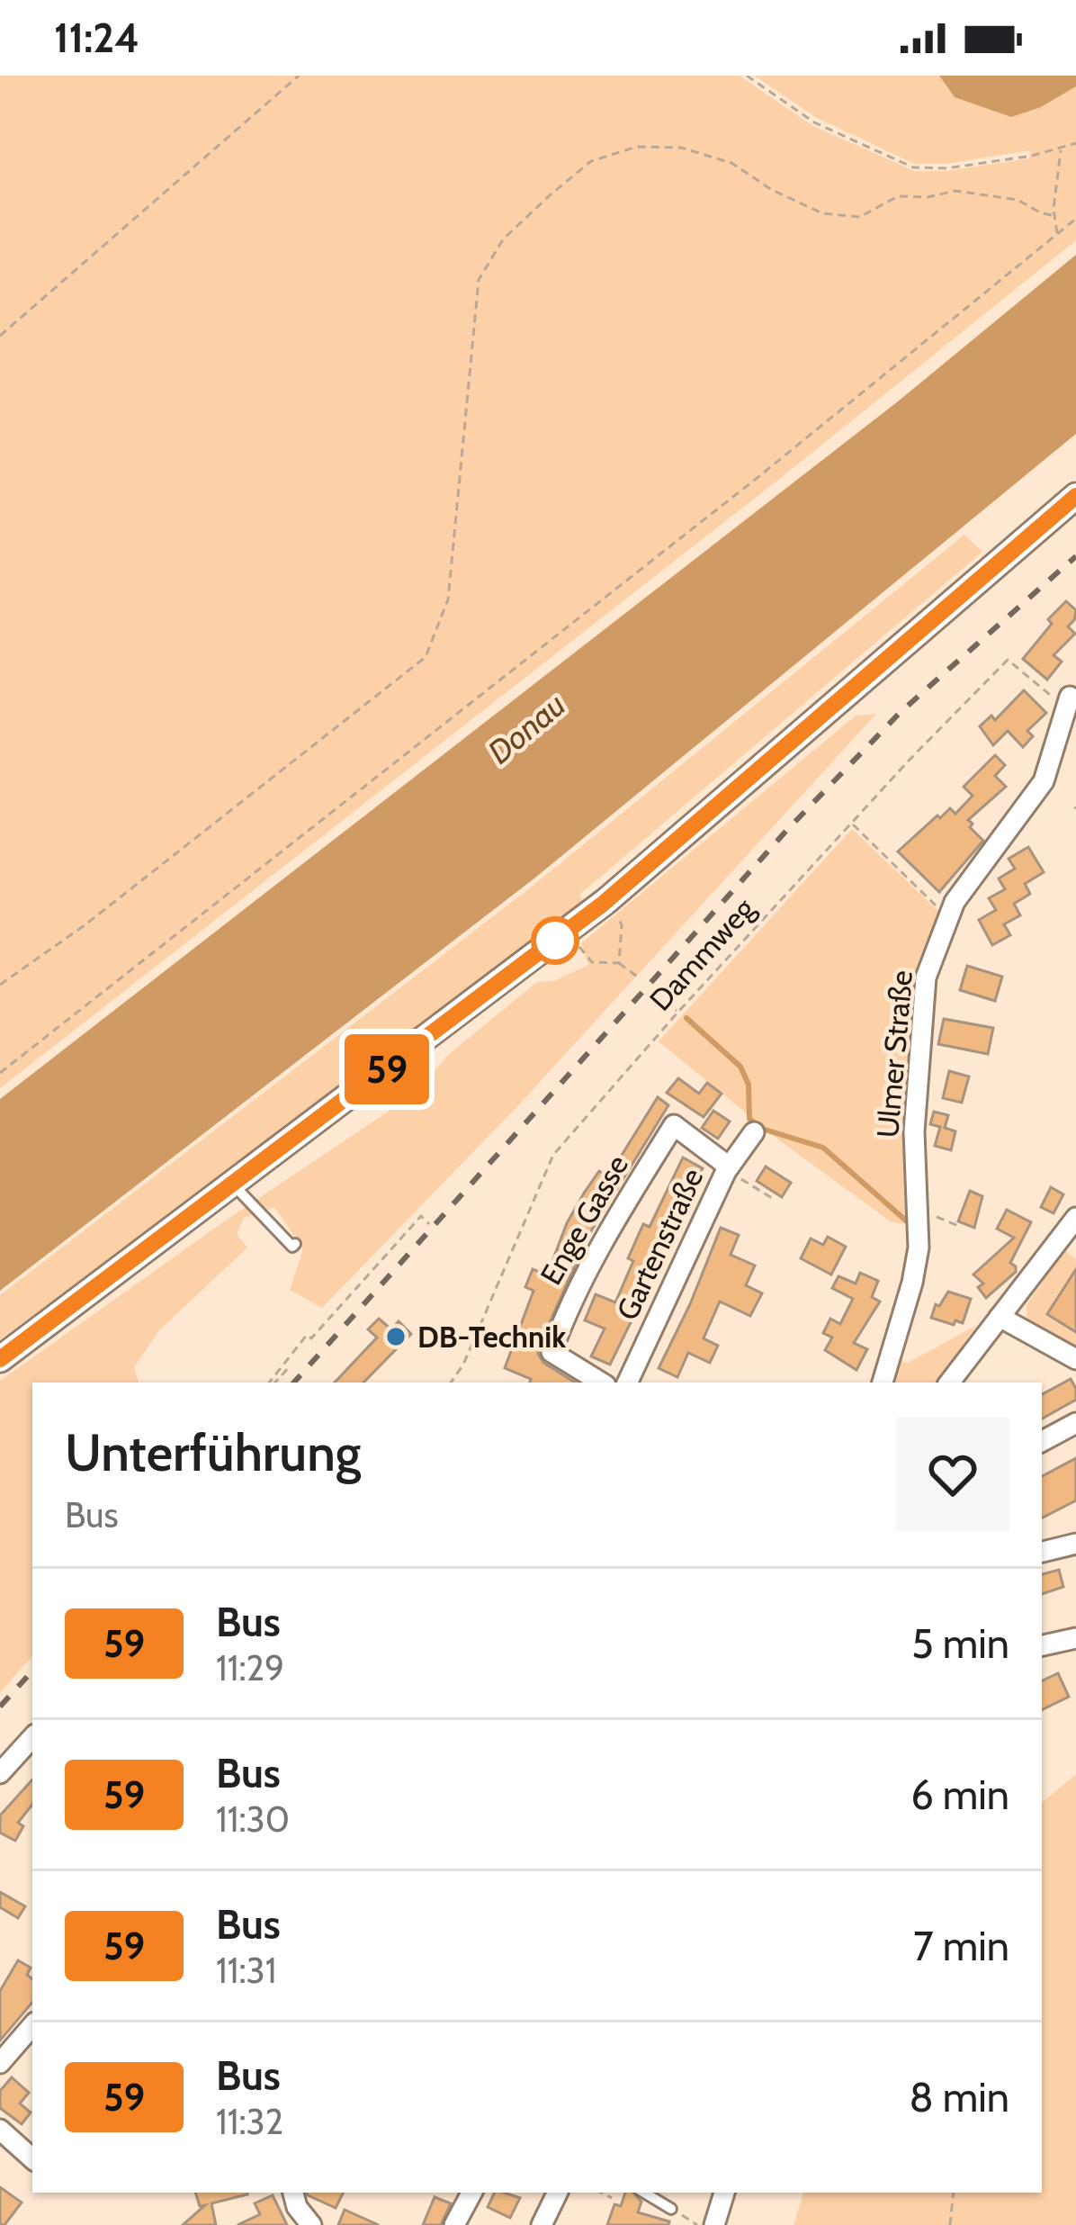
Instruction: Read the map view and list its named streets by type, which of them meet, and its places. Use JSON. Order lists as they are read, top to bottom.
{
  "streets": {
    "street": ["Ulmer Straße", "Enge Gasse", "Gartenstraße"],
    "path": ["Dammweg"]
  },
  "crossings": [
    ["Dammweg", "Ulmer Straße"],
    ["Enge Gasse", "Gartenstraße"]
  ],
  "water": ["Donau"],
  "places": ["DB-Technik"],
  "lines": ["bus line 59"],
  "page": {
    "status": "11:24",
    "on_map": "59",
    "heading": ["Unterführung", "Bus"],
    "list": [
      {
        "mark": "59",
        "name": "Bus",
        "note": "11:29",
        "value": "5 min"
      },
      {
        "mark": "59",
        "name": "Bus",
        "note": "11:30",
        "value": "6 min"
      },
      {
        "mark": "59",
        "name": "Bus",
        "note": "11:31",
        "value": "7 min"
      },
      {
        "mark": "59",
        "name": "Bus",
        "note": "11:32",
        "value": "8 min"
      }
    ]
  }
}
